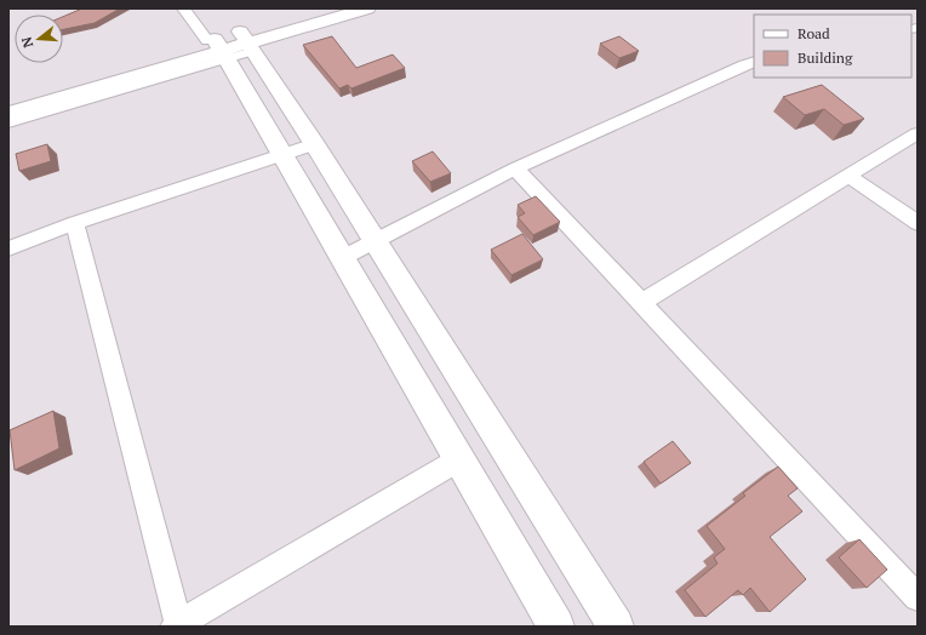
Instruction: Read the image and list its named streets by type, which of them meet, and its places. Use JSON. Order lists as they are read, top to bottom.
{
  "legend": ["Road", "Building"],
  "north": "left"
}
